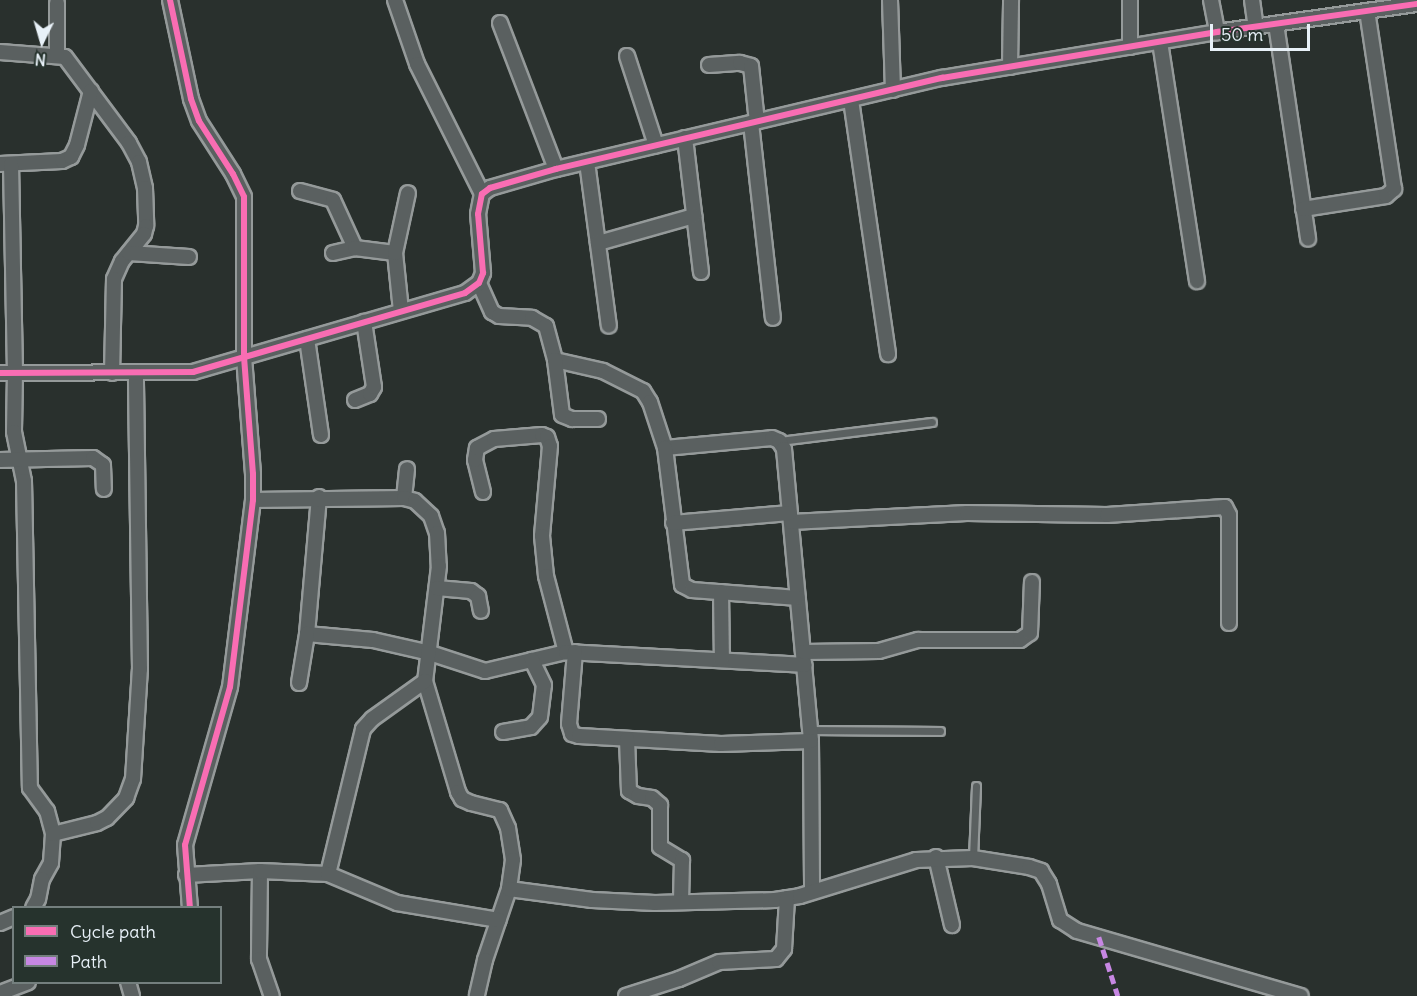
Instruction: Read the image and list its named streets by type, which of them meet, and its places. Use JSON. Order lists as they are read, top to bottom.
{
  "legend": ["Cycle path", "Path"],
  "scale_bar": "50 m",
  "north": "bottom"
}
